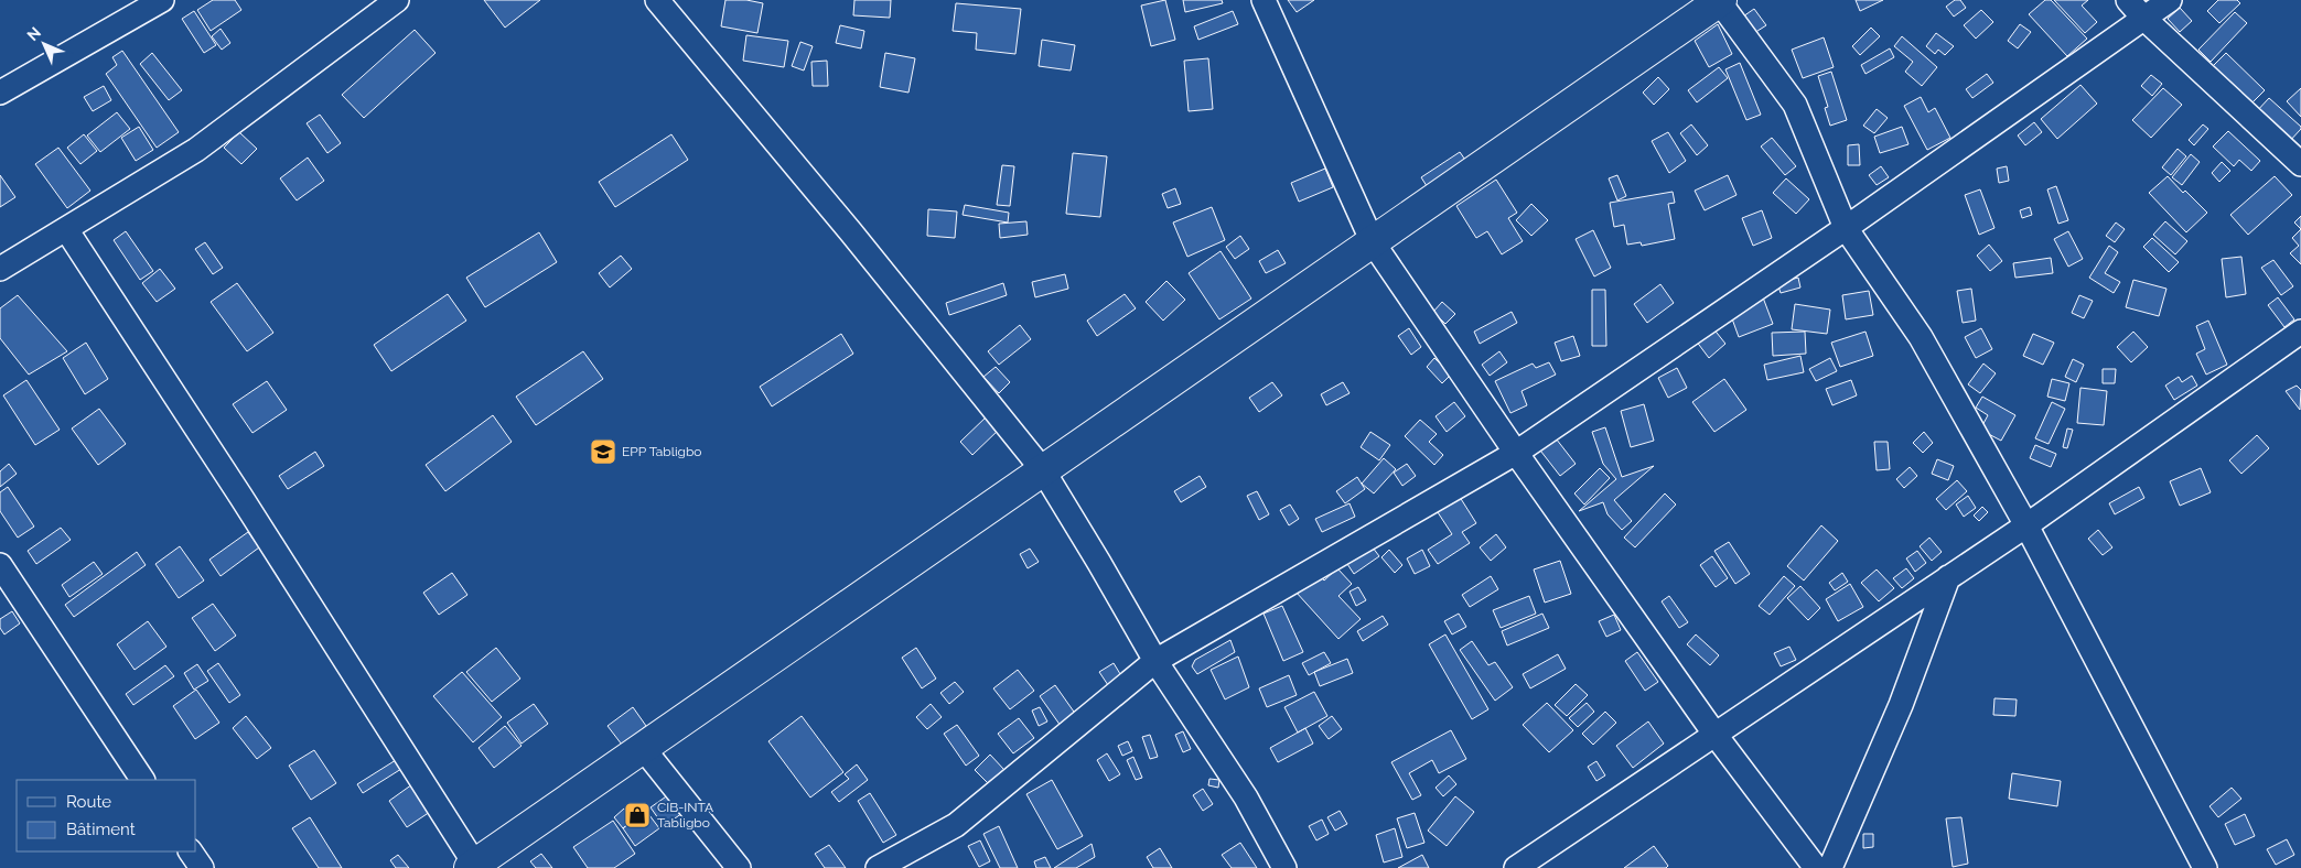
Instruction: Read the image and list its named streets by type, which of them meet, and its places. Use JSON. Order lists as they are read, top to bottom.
{
  "places": {
    "school or university": ["EPP Tabligbo"],
    "shop": ["CIB-INTA Tabligbo"]
  },
  "legend": ["Route", "Bâtiment"],
  "north": "top left"
}
